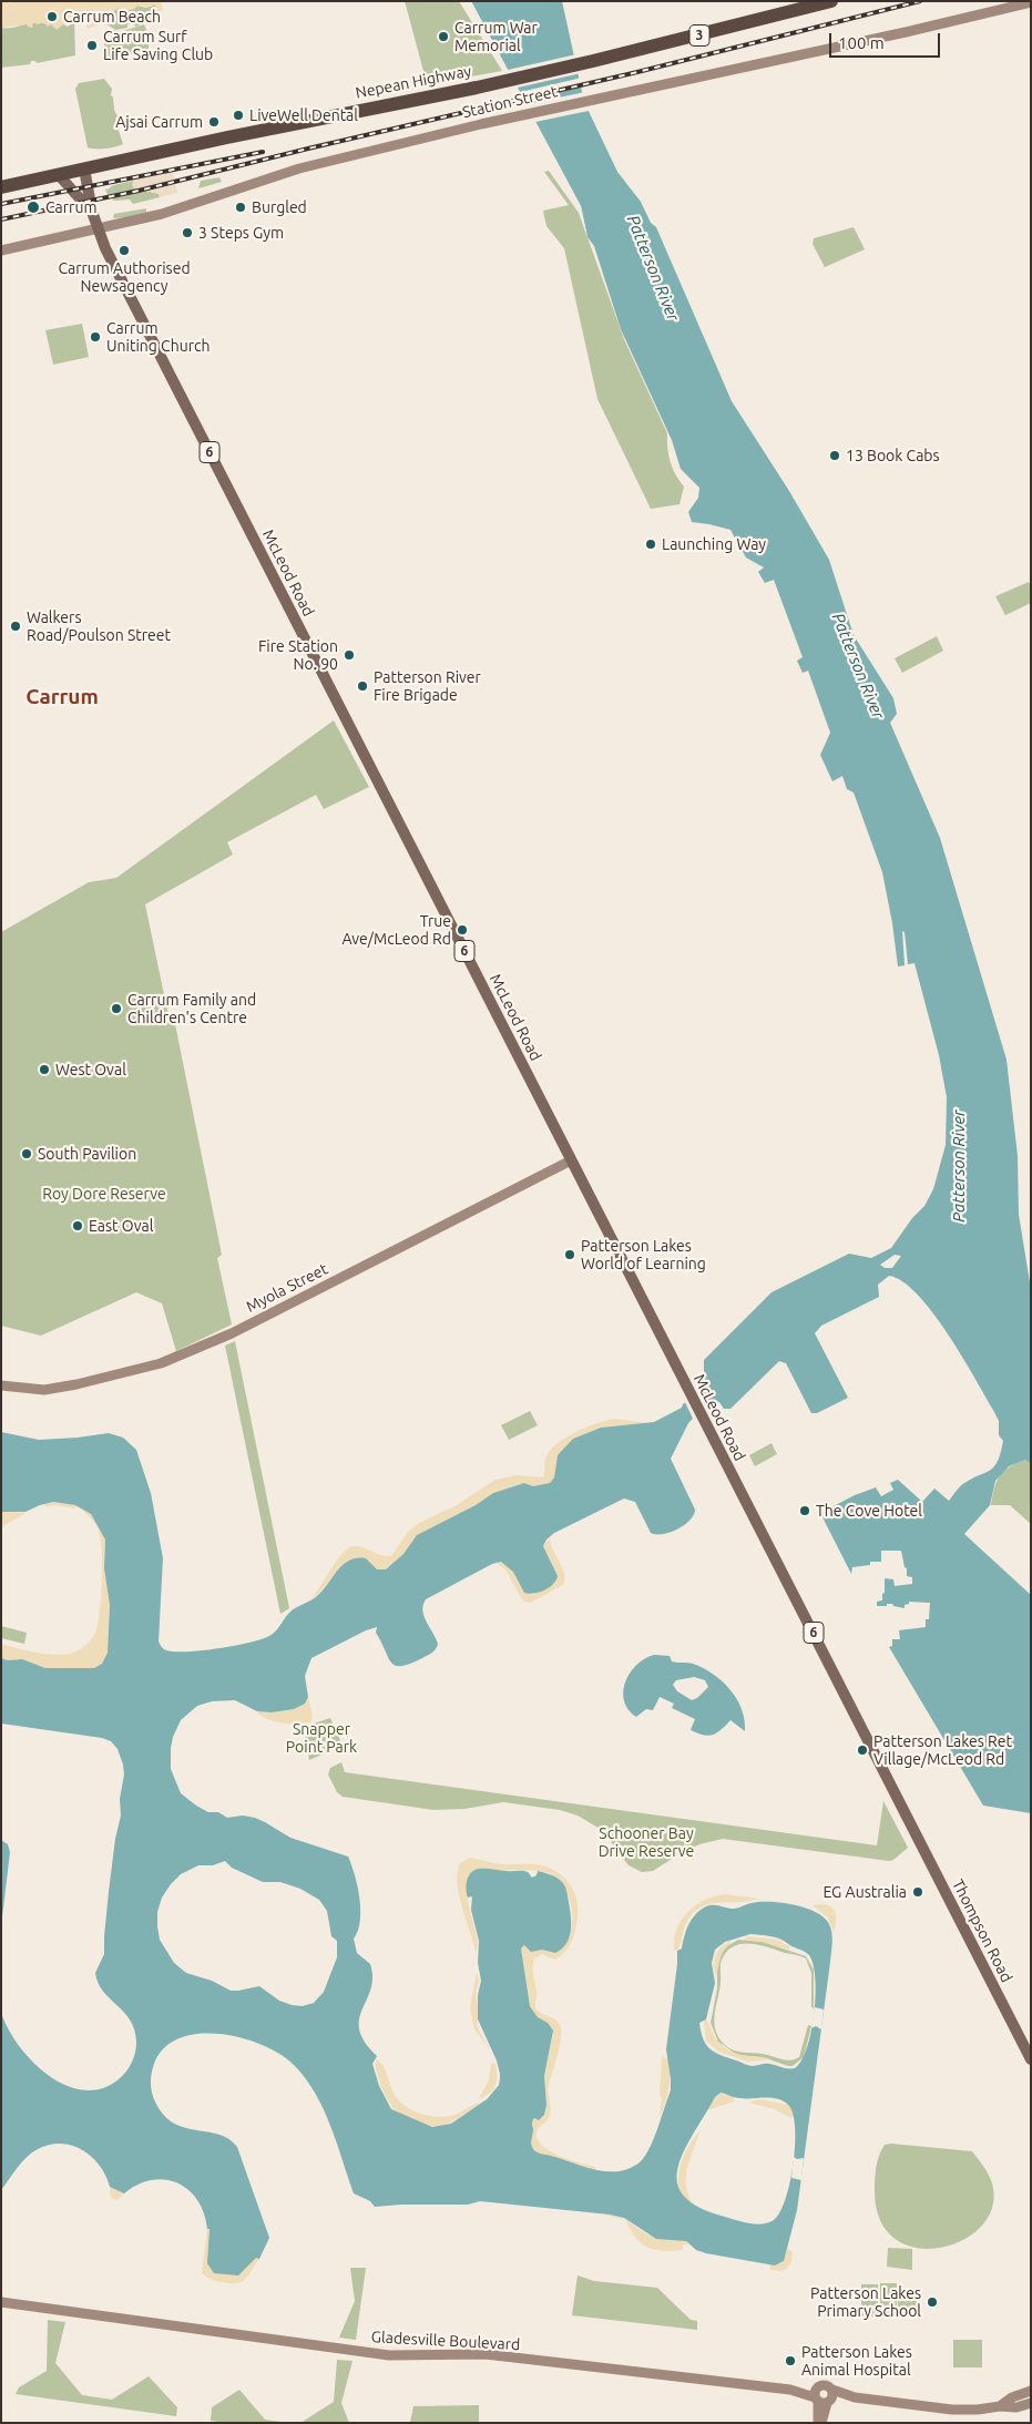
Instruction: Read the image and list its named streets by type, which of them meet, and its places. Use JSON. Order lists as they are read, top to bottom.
{
  "streets": {
    "highway": ["3", "Nepean Highway"],
    "main road": ["6", "McLeod Road", "Thompson Road"],
    "street": ["Station Street", "Myola Street", "Gladesville Boulevard"]
  },
  "crossings": [
    ["Nepean Highway", "McLeod Road"],
    ["Station Street", "McLeod Road"],
    ["McLeod Road", "Myola Street"],
    ["McLeod Road", "Thompson Road"]
  ],
  "districts": ["Carrum"],
  "water": ["Patterson River"],
  "parks": ["Roy Dore Reserve", "Snapper Point Park", "Schooner Bay Drive Reserve"],
  "places": [
    "Carrum Beach",
    "Carrum War Memorial",
    "Carrum Surf Life Saving Club",
    "LiveWell Dental",
    "Ajsai Carrum",
    "Carrum",
    "Burgled",
    "3 Steps Gym",
    "Carrum Authorised Newsagency",
    "Carrum Uniting Church",
    "13 Book Cabs",
    "Launching Way",
    "Walkers Road/Poulson Street",
    "Fire Station No. 90",
    "Patterson River Fire Brigade",
    "True Ave/McLeod Rd",
    "Carrum Family and Children's Centre",
    "West Oval",
    "South Pavilion",
    "East Oval",
    "Patterson Lakes World of Learning",
    "The Cove Hotel",
    "Patterson Lakes Ret Village/McLeod Rd",
    "EG Australia",
    "Patterson Lakes Primary School",
    "Patterson Lakes Animal Hospital"
  ],
  "scale_bar": "100 m"
}
